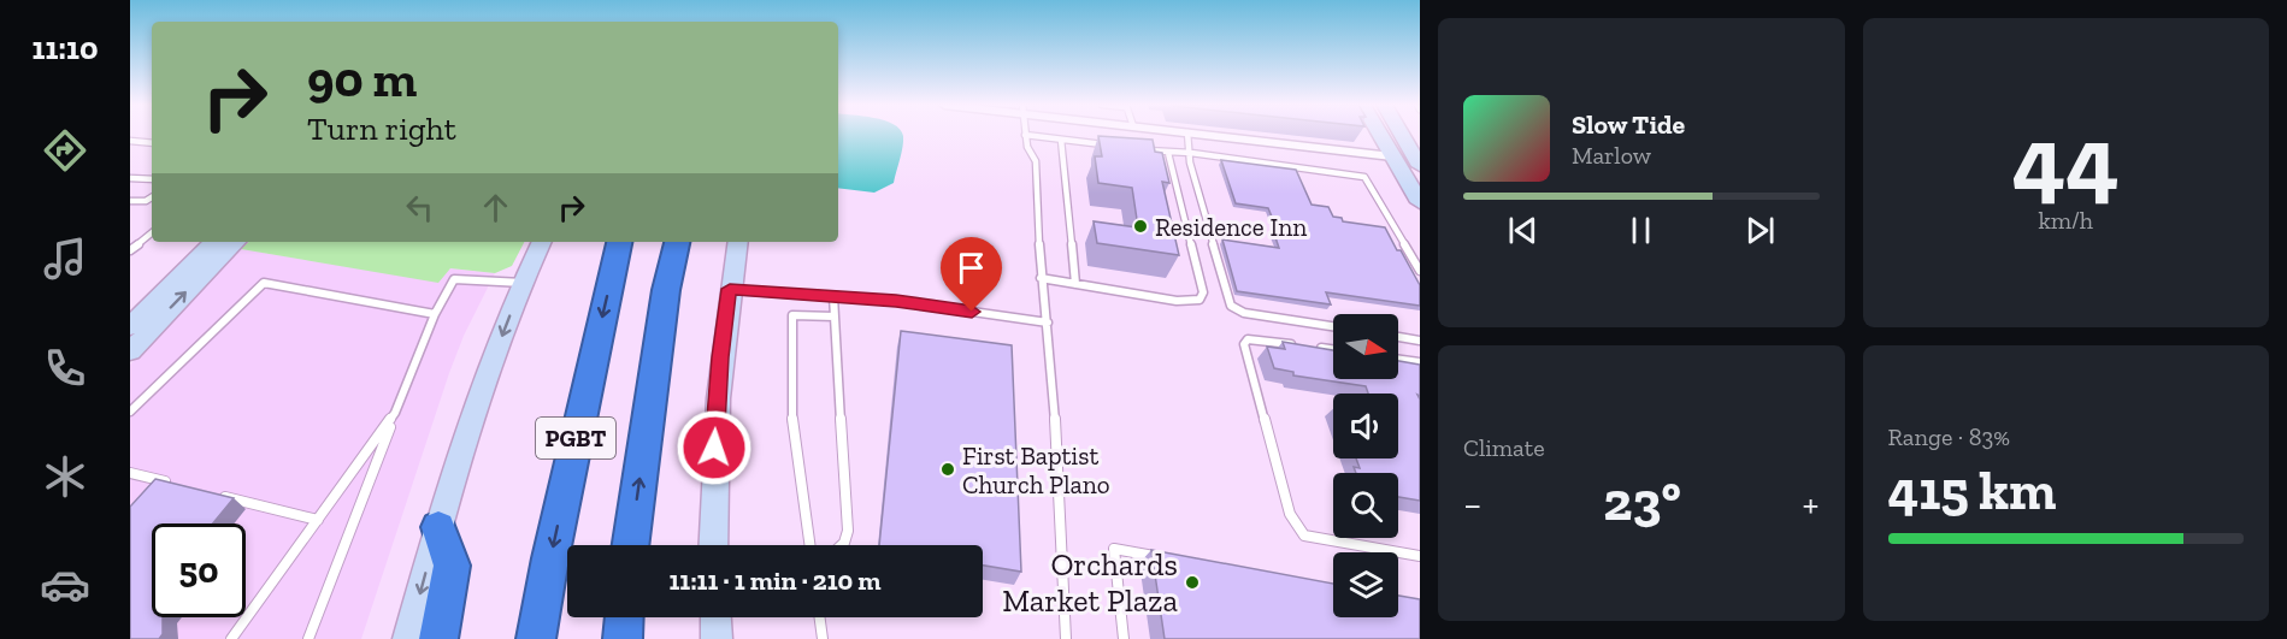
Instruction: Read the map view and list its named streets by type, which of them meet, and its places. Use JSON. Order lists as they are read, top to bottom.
{
  "streets": {
    "highway": ["PGBT"]
  },
  "places": ["Residence Inn", "First Baptist Church Plano", "Orchards Market Plaza"],
  "north": "right",
  "page": {
    "tabs": "11:10",
    "tile": [
      ["44", "km/h"],
      "Climate",
      ["Range · 83%", "415 km"]
    ],
    "turn": ["90 m", "Turn right"],
    "song": ["Slow Tide", "Marlow"],
    "heat": ["−", "23°", "+"],
    "limit": "50",
    "trip": "11:11 · 1 min · 210 m"
  }
}
